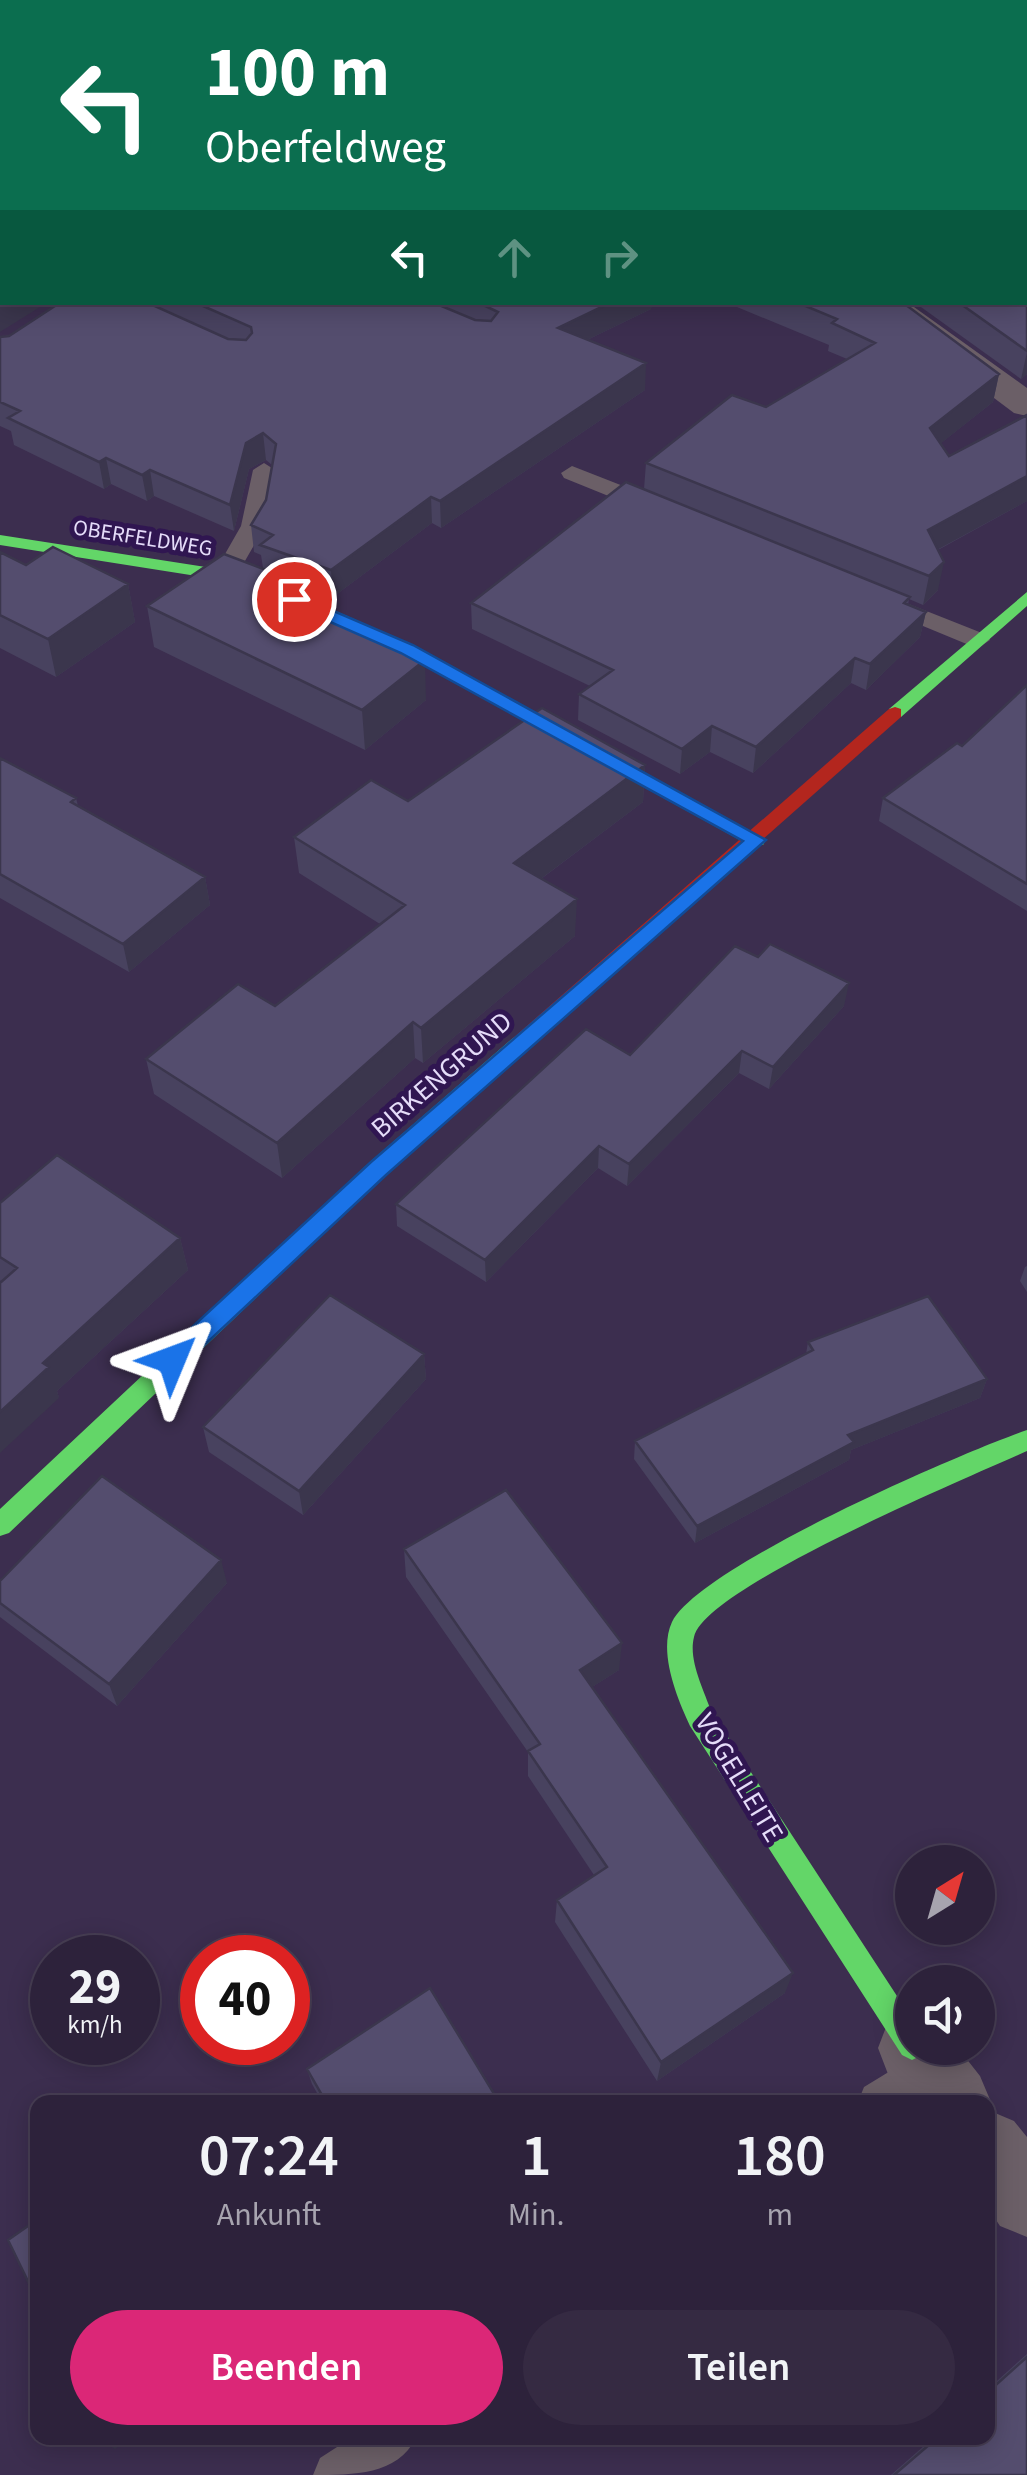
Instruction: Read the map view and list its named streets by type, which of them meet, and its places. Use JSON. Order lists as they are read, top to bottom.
{
  "streets": {
    "street": ["OBERFELDWEG", "BIRKENGRUND", "VOGELLEITE"]
  },
  "crossings": [
    ["OBERFELDWEG", "BIRKENGRUND"]
  ],
  "north": "top right",
  "page": {
    "turn": ["100 m", "Oberfeldweg"],
    "speed": "29 km/h",
    "limit": "40",
    "eta": [
      "07:24",
      "Ankunft",
      "1",
      "Min.",
      "180",
      "m"
    ],
    "buttons": ["Beenden", "Teilen"]
  }
}
